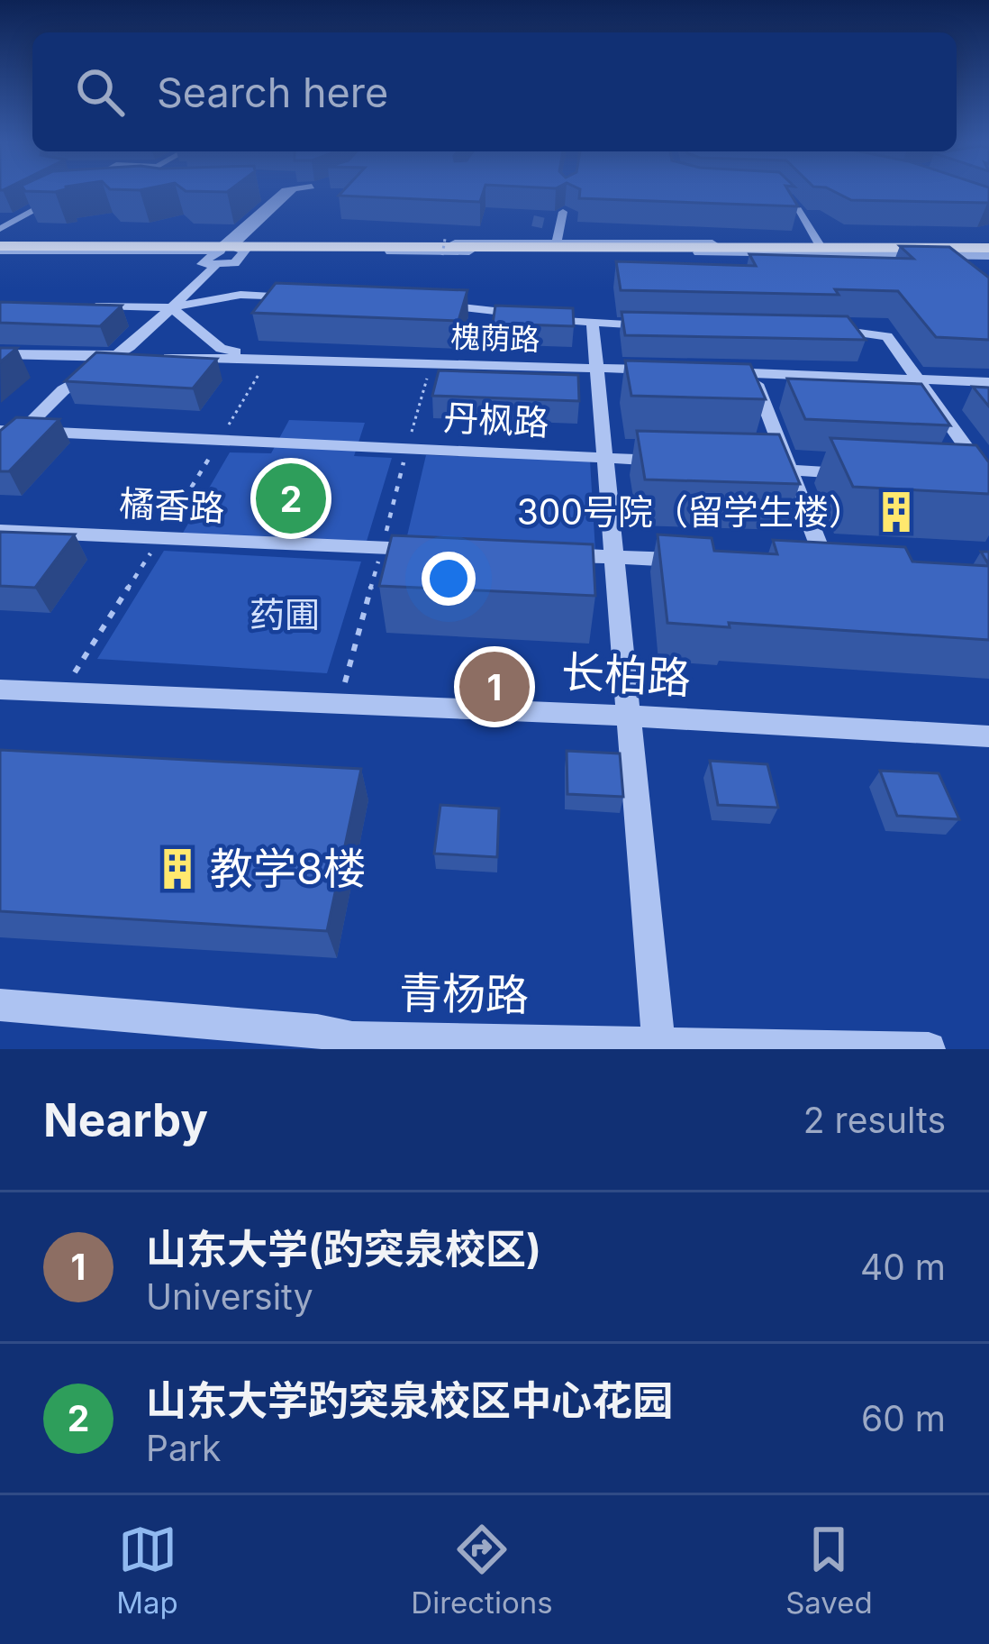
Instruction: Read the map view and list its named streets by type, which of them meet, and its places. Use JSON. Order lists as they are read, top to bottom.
{
  "streets": {
    "street": [
      "槐荫路",
      "丹枫路",
      "橘香路",
      "长柏路",
      "青杨路"
    ]
  },
  "parks": ["药圃"],
  "places": {
    "building": ["300号院（留学生楼）", "教学8楼"]
  },
  "page": {
    "search": "Search here",
    "pins": ["2", "1"],
    "heading": ["Nearby", "2 results"],
    "list": [
      {
        "mark": "1",
        "name": "山东大学(趵突泉校区)",
        "note": "University",
        "value": "40 m"
      },
      {
        "mark": "2",
        "name": "山东大学趵突泉校区中心花园",
        "note": "Park",
        "value": "60 m"
      }
    ],
    "nav": ["Map", "Directions", "Saved"]
  }
}
